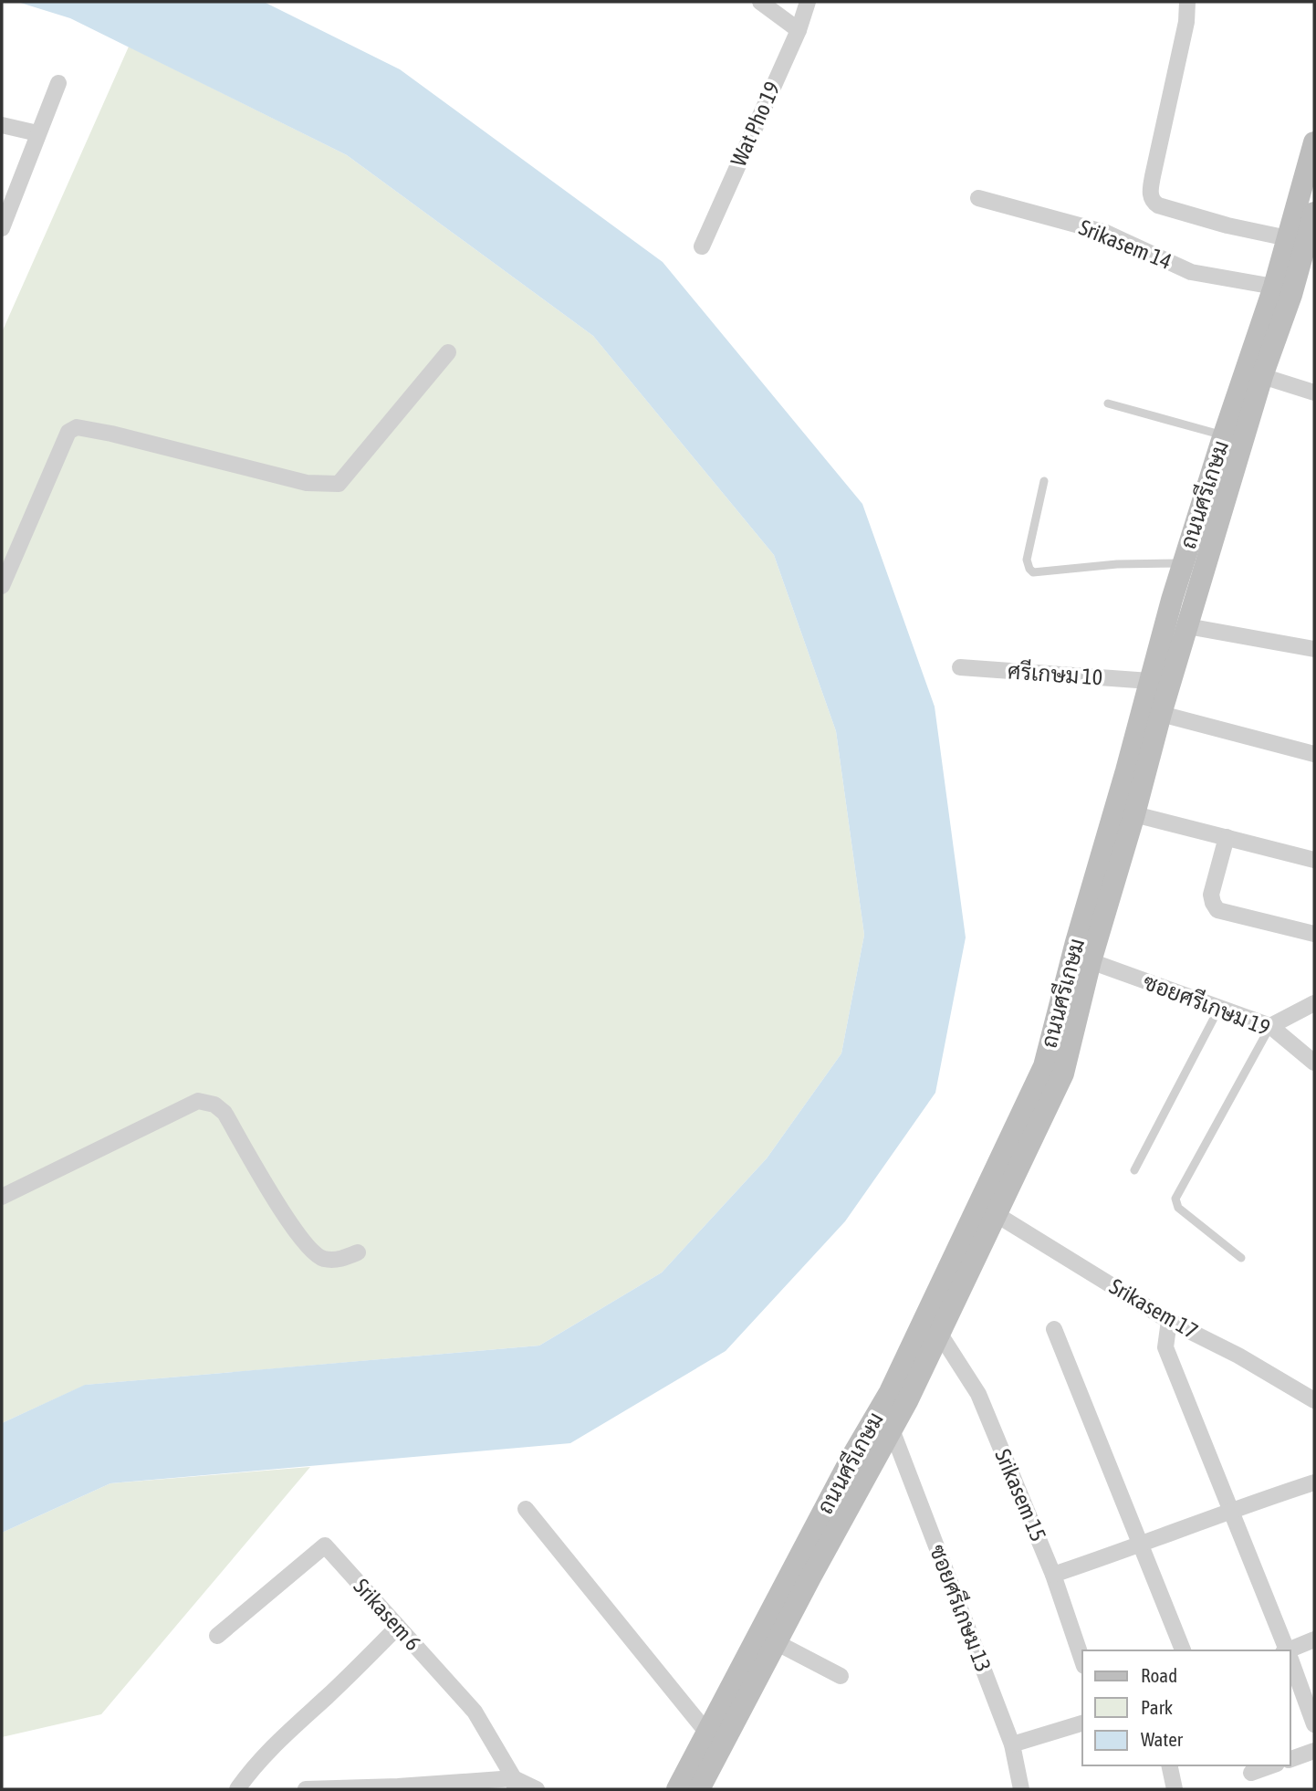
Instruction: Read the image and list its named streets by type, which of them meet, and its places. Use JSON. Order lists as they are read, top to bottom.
{
  "streets": {
    "main road": ["ถนนศรีเกษม"],
    "street": [
      "Wat Pho 19",
      "Srikasem 14",
      "ศรีเกษม 10",
      "ซอยศรีเกษม 19",
      "Srikasem 17",
      "Srikasem 15",
      "ซอยศรีเกษม 13",
      "Srikasem 6"
    ]
  },
  "crossings": [
    ["Srikasem 14", "ถนนศรีเกษม"],
    ["ถนนศรีเกษม", "ศรีเกษม 10"],
    ["ถนนศรีเกษม", "ซอยศรีเกษม 19"],
    ["ถนนศรีเกษม", "Srikasem 17"],
    ["ถนนศรีเกษม", "Srikasem 15"],
    ["ถนนศรีเกษม", "ซอยศรีเกษม 13"]
  ],
  "legend": ["Road", "Park", "Water"]
}
